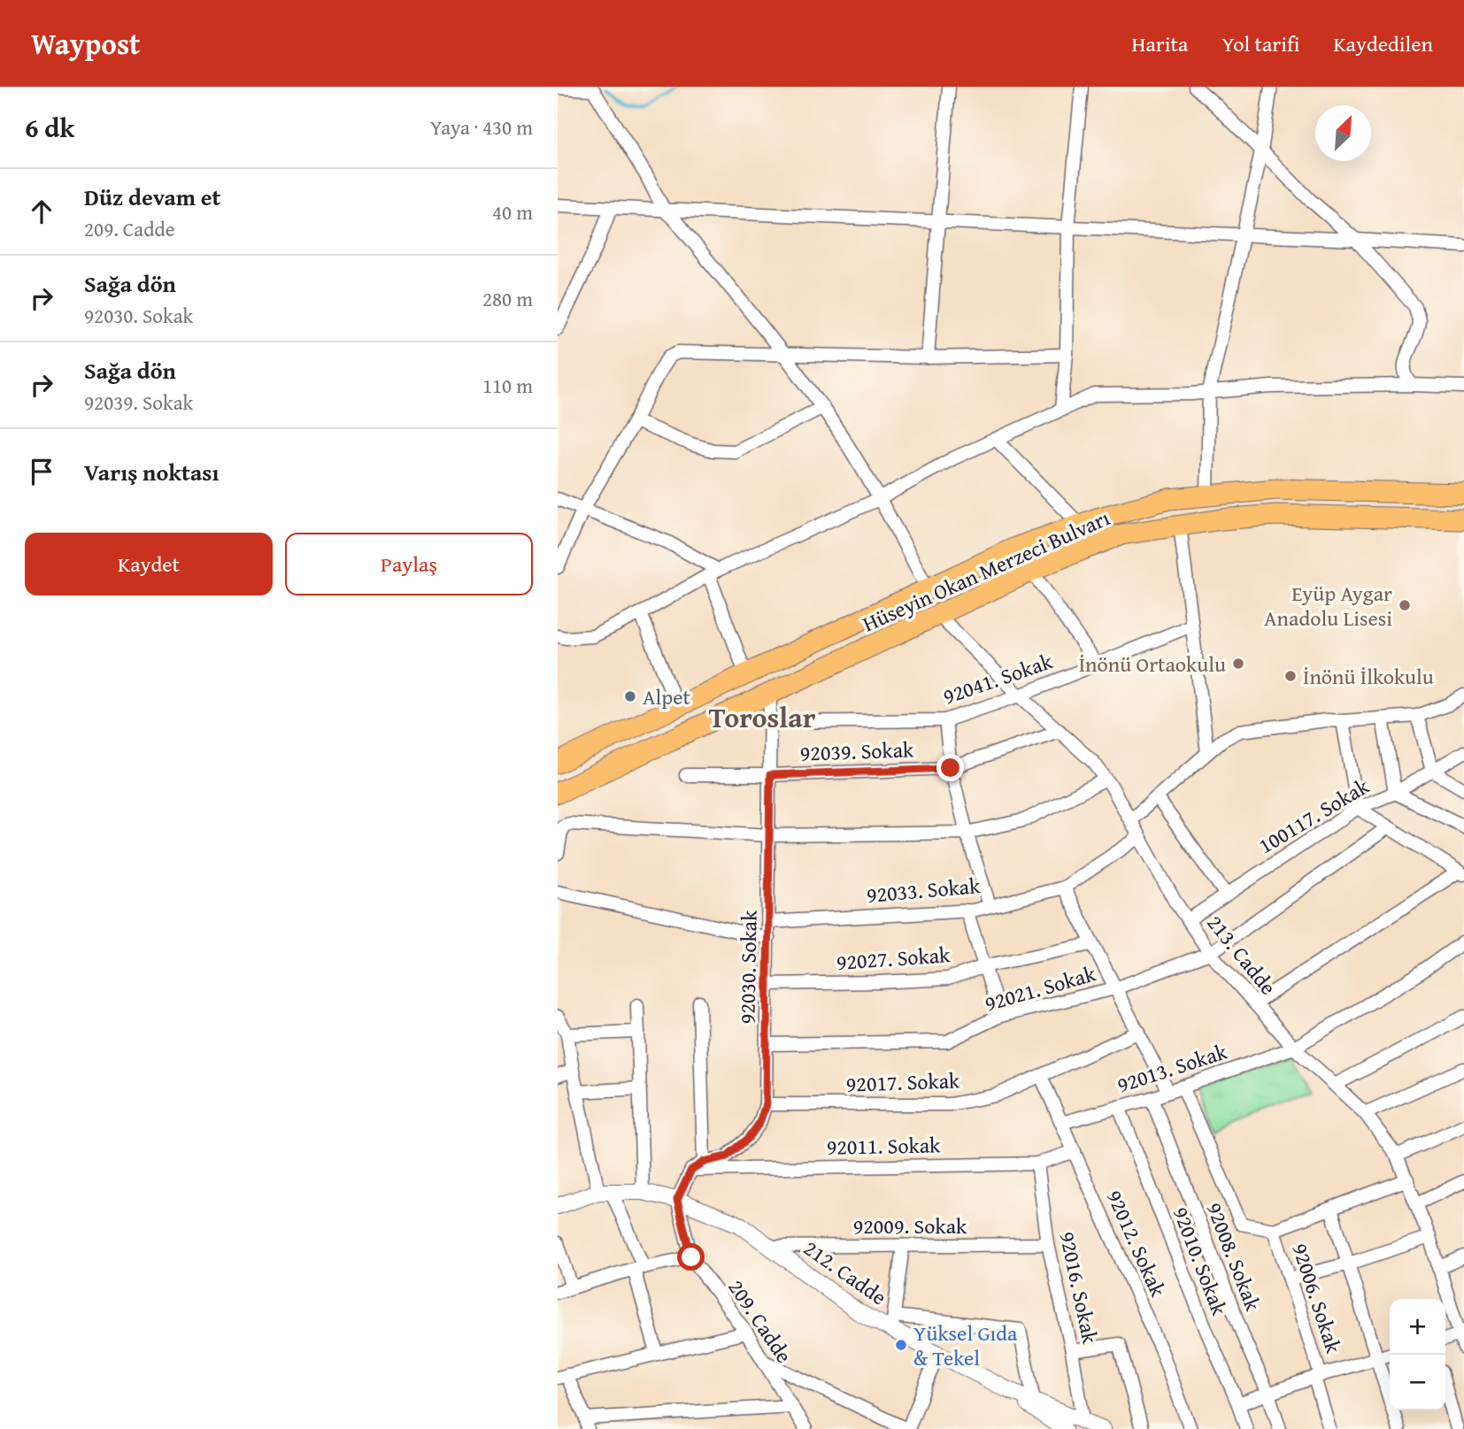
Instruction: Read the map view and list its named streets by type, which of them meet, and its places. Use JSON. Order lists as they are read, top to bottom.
{
  "streets": {
    "main road": ["Hüseyin Okan Merzeci Bulvarı"],
    "street": [
      "92041. Sokak",
      "92039. Sokak",
      "100117. Sokak",
      "92033. Sokak",
      "213. Cadde",
      "92027. Sokak",
      "92030. Sokak",
      "92021. Sokak",
      "92013. Sokak",
      "92017. Sokak",
      "92011. Sokak",
      "92009. Sokak",
      "92012. Sokak",
      "92008. Sokak",
      "92010. Sokak",
      "212. Cadde",
      "92016. Sokak",
      "92006. Sokak",
      "209. Cadde"
    ]
  },
  "crossings": [
    ["Hüseyin Okan Merzeci Bulvarı", "213. Cadde"],
    ["Hüseyin Okan Merzeci Bulvarı", "92030. Sokak"],
    ["92041. Sokak", "213. Cadde"],
    ["92041. Sokak", "92030. Sokak"],
    ["92039. Sokak", "213. Cadde"],
    ["92039. Sokak", "92030. Sokak"],
    ["100117. Sokak", "213. Cadde"],
    ["92033. Sokak", "213. Cadde"],
    ["92033. Sokak", "92030. Sokak"],
    ["213. Cadde", "92021. Sokak"],
    ["213. Cadde", "92013. Sokak"],
    ["92027. Sokak", "92030. Sokak"],
    ["92030. Sokak", "92021. Sokak"],
    ["92030. Sokak", "92017. Sokak"],
    ["92030. Sokak", "92011. Sokak"],
    ["92013. Sokak", "92012. Sokak"],
    ["92013. Sokak", "92008. Sokak"],
    ["92013. Sokak", "92010. Sokak"],
    ["92013. Sokak", "92006. Sokak"],
    ["92017. Sokak", "92012. Sokak"],
    ["92011. Sokak", "92012. Sokak"],
    ["92011. Sokak", "92016. Sokak"],
    ["92009. Sokak", "212. Cadde"],
    ["92009. Sokak", "92016. Sokak"],
    ["212. Cadde", "92016. Sokak"],
    ["212. Cadde", "209. Cadde"]
  ],
  "districts": ["Toroslar"],
  "places": [
    "Eyüp Aygar Anadolu Lisesi",
    "İnönü Ortaokulu",
    "İnönü İlkokulu",
    "Alpet",
    "Yüksel Gıda & Tekel"
  ],
  "north": "top right",
  "page": {
    "header": "Waypost",
    "nav": ["Harita", "Yol tarifi", "Kaydedilen"],
    "heading": ["6 dk", "Yaya · 430 m"],
    "list": [
      ["Düz devam et", "209. Cadde", "40 m"],
      ["Sağa dön", "92030. Sokak", "280 m"],
      ["Sağa dön", "92039. Sokak", "110 m"],
      "Varış noktası"
    ],
    "buttons": ["Kaydet", "Paylaş"],
    "map_buttons": ["+", "−"]
  }
}
